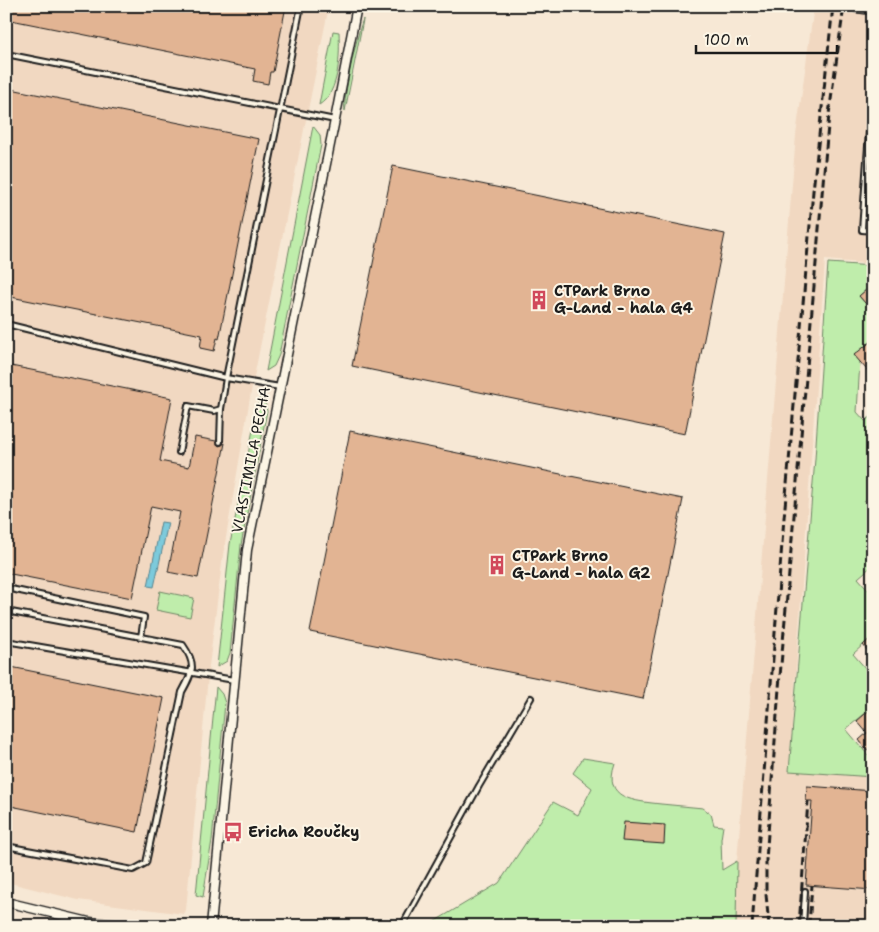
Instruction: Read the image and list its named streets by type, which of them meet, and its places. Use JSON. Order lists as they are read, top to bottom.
{
  "streets": {
    "street": ["VLASTIMILA PECHA"]
  },
  "places": {
    "building": ["CTPark Brno G-Land - hala G4", "CTPark Brno G-Land - hala G2"],
    "bus stop": ["Ericha Roučky"]
  },
  "scale_bar": "100 m"
}
